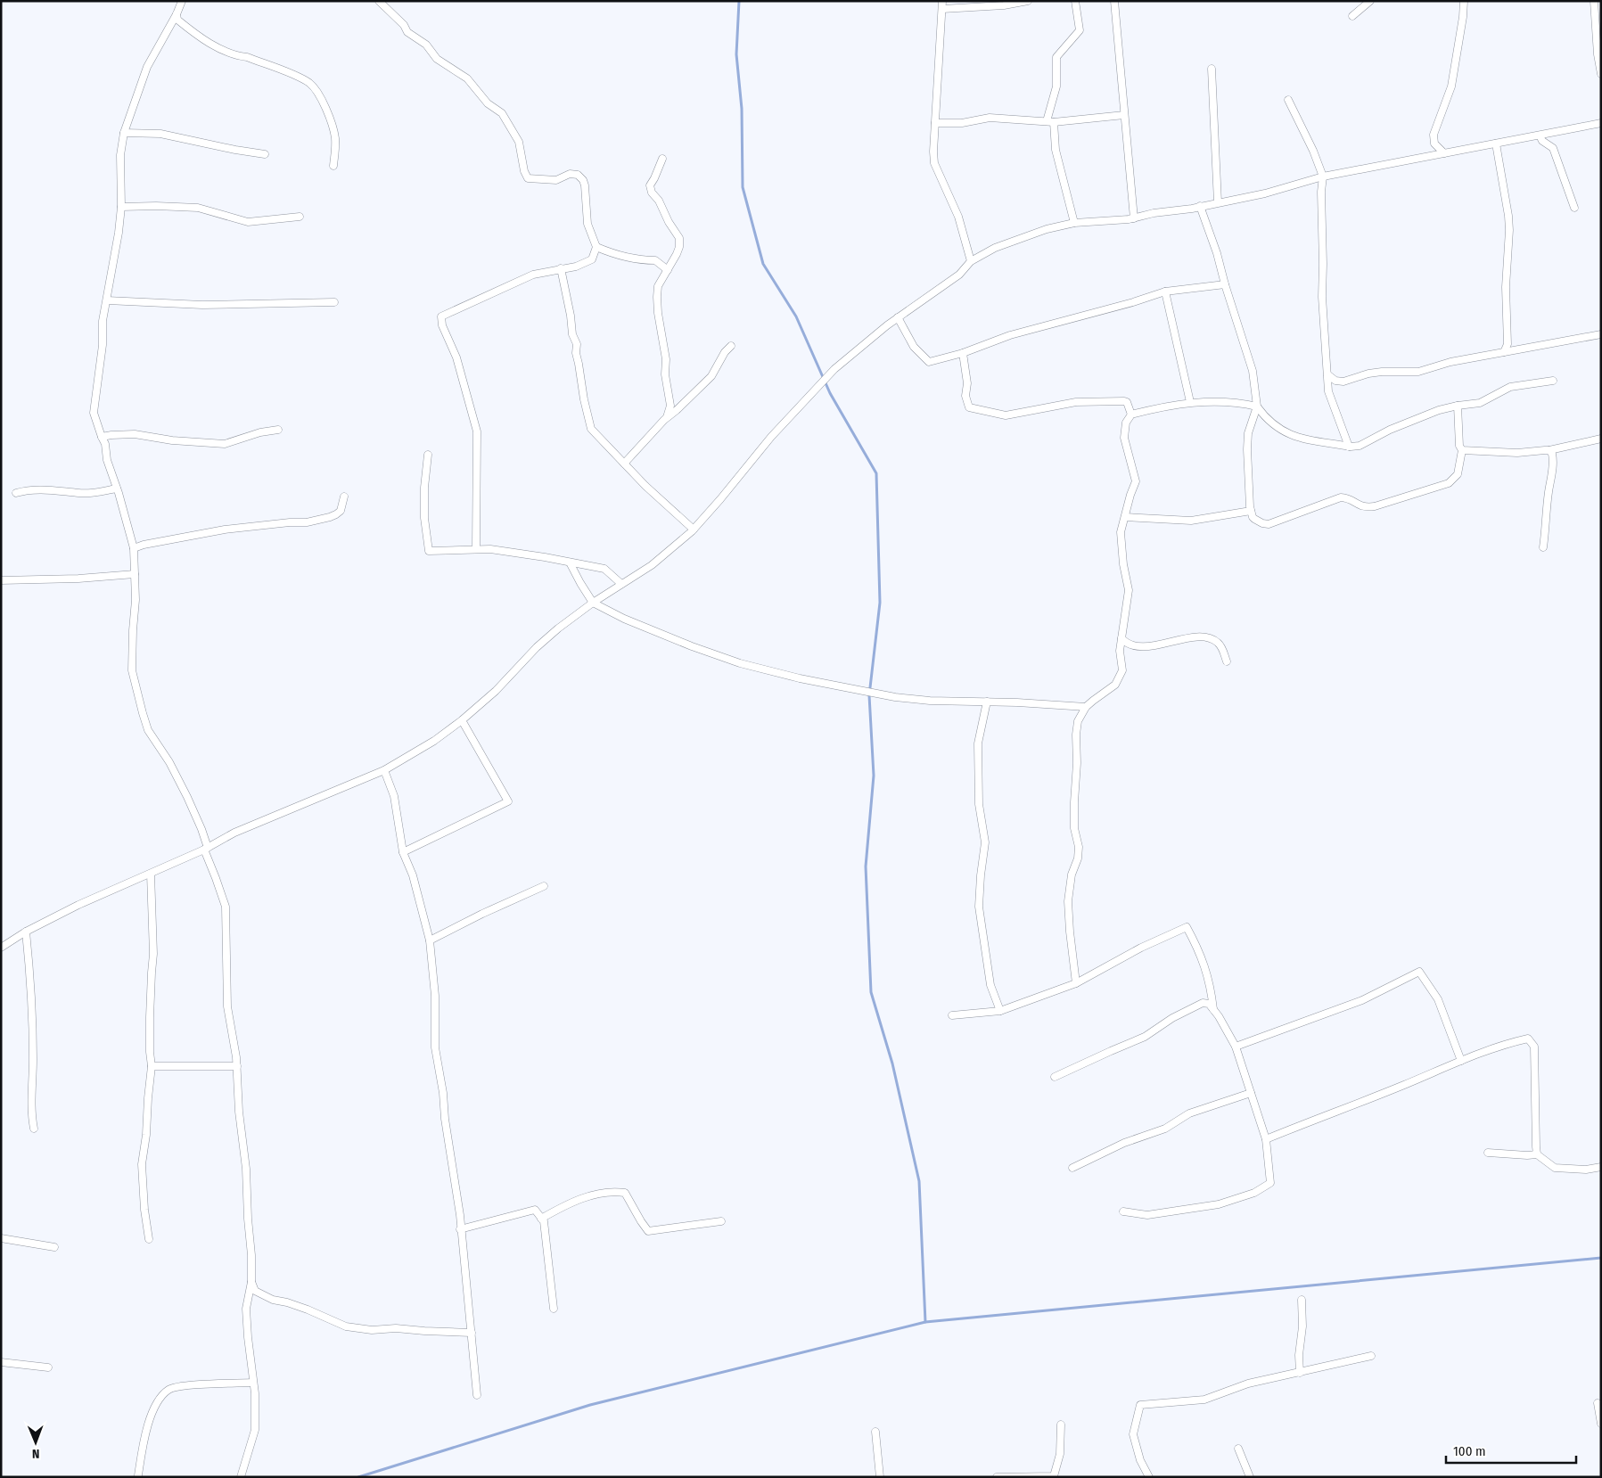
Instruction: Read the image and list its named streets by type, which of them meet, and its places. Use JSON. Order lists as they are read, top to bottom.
{
  "scale_bar": "100 m",
  "north": "bottom"
}
